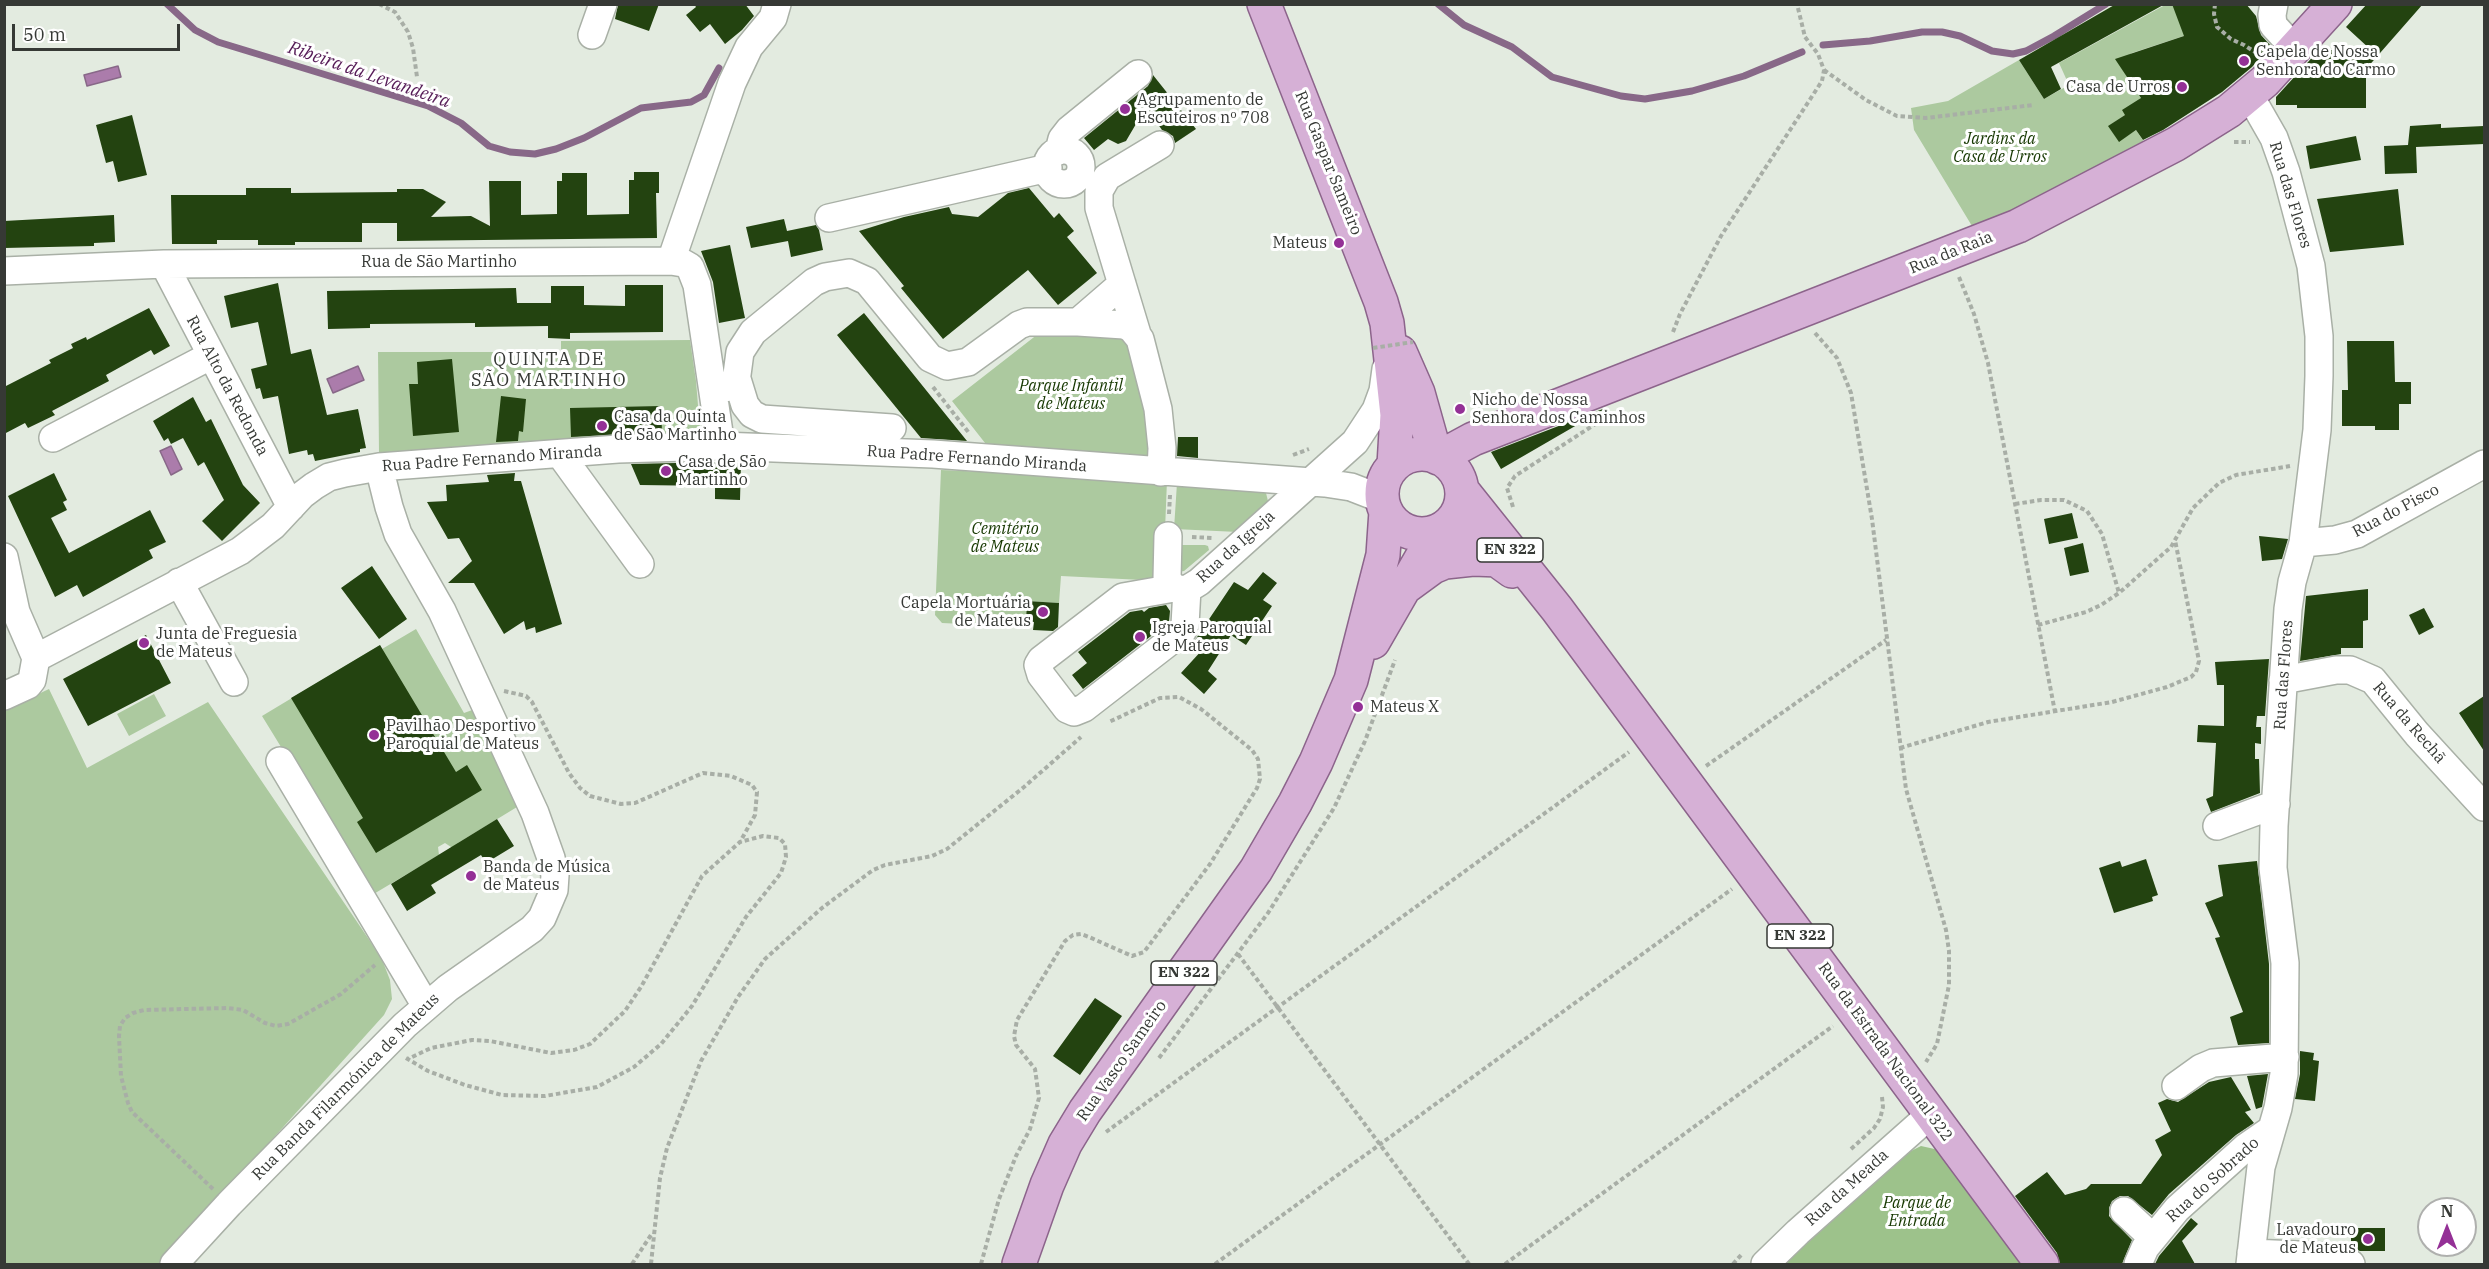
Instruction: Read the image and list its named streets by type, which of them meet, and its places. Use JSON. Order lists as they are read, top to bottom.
{
  "streets": {
    "main road": [
      "Rua Gaspar Sameiro",
      "Rua da Raia",
      "EN 322",
      "Rua da Estrada Nacional 322",
      "Rua Vasco Sameiro"
    ],
    "street": [
      "Rua das Flores",
      "Rua de São Martinho",
      "Rua Alto da Redonda",
      "Rua Padre Fernando Miranda",
      "Rua do Pisco",
      "Rua da Igreja",
      "Rua da Rechã",
      "Rua Banda Filarmónica de Mateus",
      "Rua do Sobrado",
      "Rua da Meada"
    ]
  },
  "crossings": [
    ["Rua Gaspar Sameiro", "Rua da Igreja"],
    ["Rua das Flores", "Rua da Raia"],
    ["Rua das Flores", "Rua do Pisco"],
    ["Rua das Flores", "Rua da Rechã"],
    ["Rua das Flores", "Rua do Sobrado"],
    ["Rua de São Martinho", "Rua Alto da Redonda"],
    ["Rua Alto da Redonda", "Rua Padre Fernando Miranda"],
    ["Rua Padre Fernando Miranda", "Rua da Igreja"],
    ["Rua Padre Fernando Miranda", "EN 322"],
    ["Rua Padre Fernando Miranda", "Rua Banda Filarmónica de Mateus"],
    ["EN 322", "Rua da Estrada Nacional 322"],
    ["EN 322", "Rua Vasco Sameiro"],
    ["Rua da Estrada Nacional 322", "Rua da Meada"]
  ],
  "districts": ["QUINTA DE SÃO MARTINHO"],
  "water": ["Ribeira da Levandeira"],
  "parks": [
    "Jardins da Casa de Urros",
    "Parque Infantil de Mateus",
    "Cemitério de Mateus",
    "Parque de Entrada"
  ],
  "places": [
    "Capela de Nossa Senhora do Carmo",
    "Casa de Urros",
    "Agrupamento de Escuteiros nº 708",
    "Mateus",
    "Nicho de Nossa Senhora dos Caminhos",
    "Casa da Quinta de São Martinho",
    "Casa de São Martinho",
    "Capela Mortuária de Mateus",
    "Igreja Paroquial de Mateus",
    "Junta de Freguesia de Mateus",
    "Mateus X",
    "Pavilhão Desportivo Paroquial de Mateus",
    "Banda de Música de Mateus",
    "Lavadouro de Mateus"
  ],
  "scale_bar": "50 m",
  "north": "top"
}
